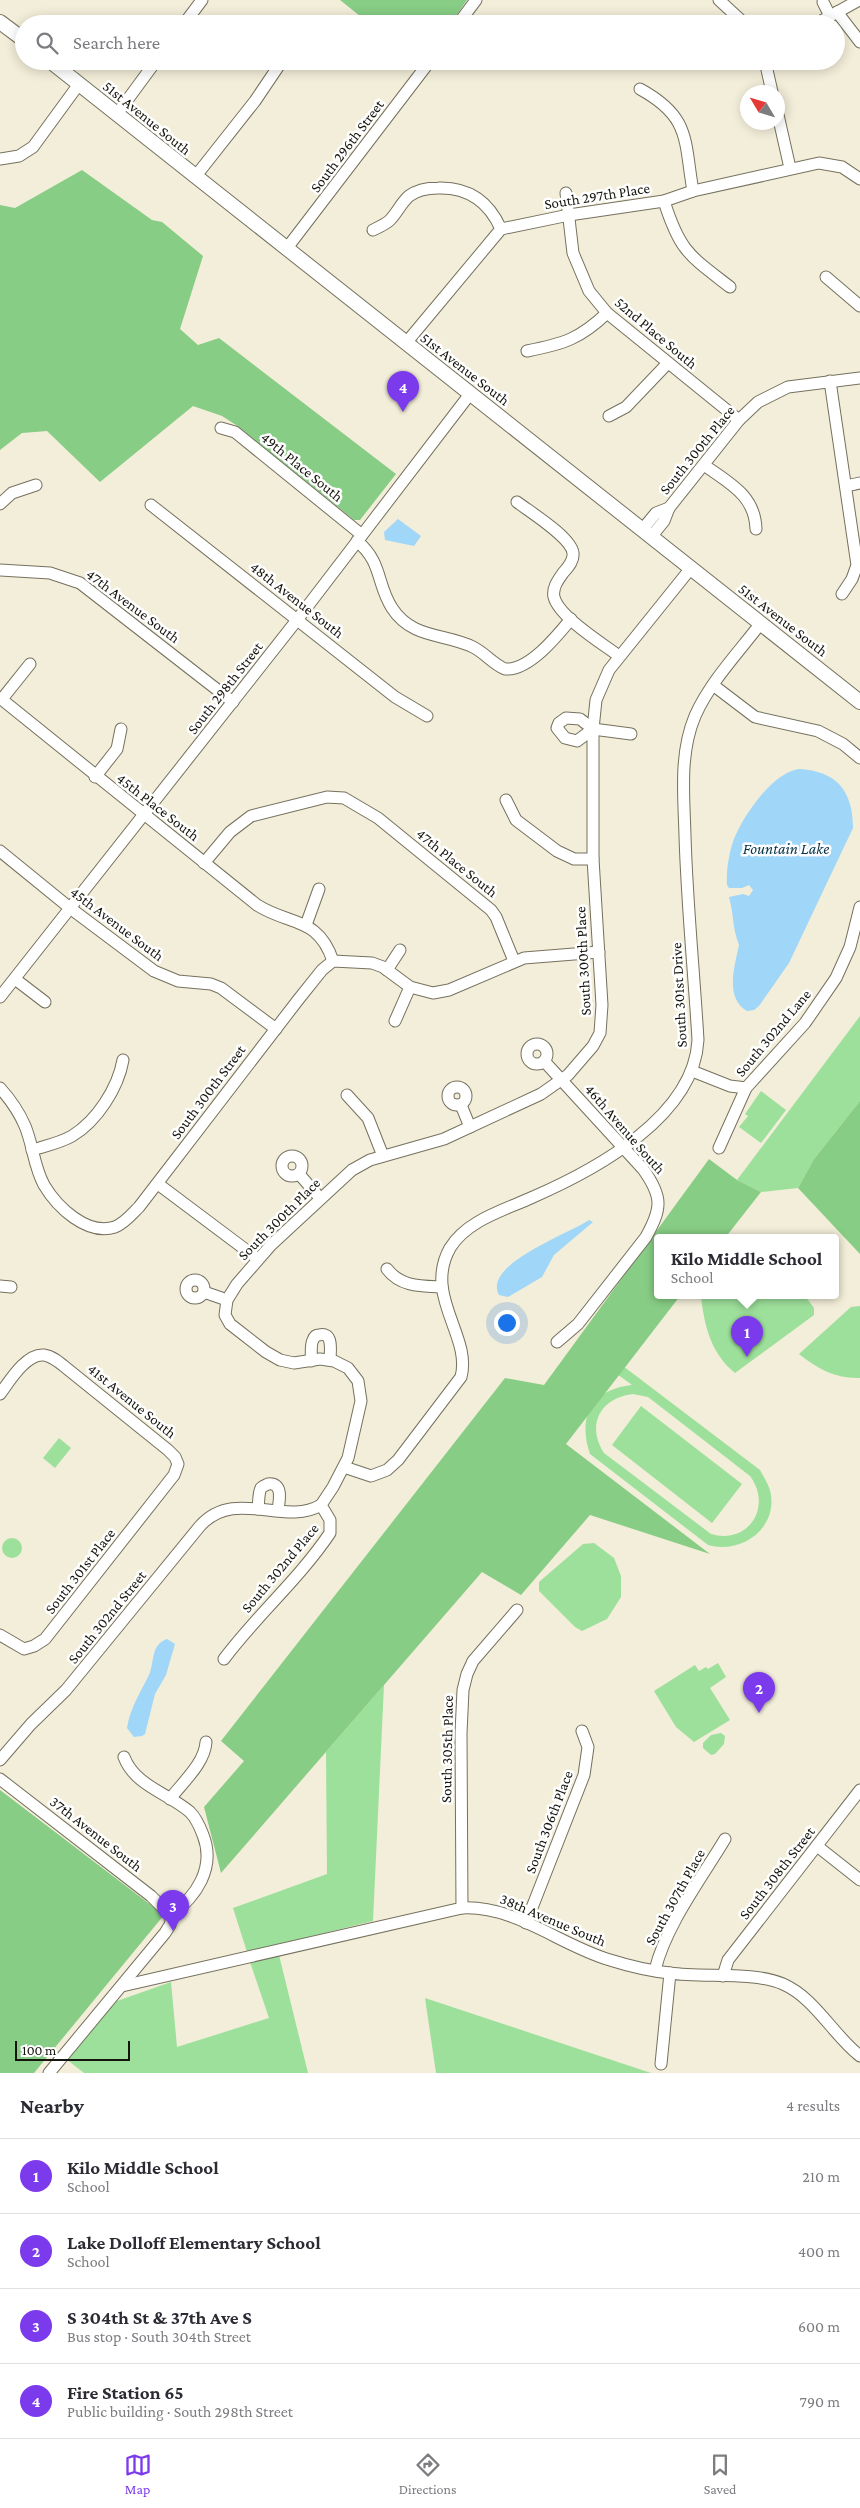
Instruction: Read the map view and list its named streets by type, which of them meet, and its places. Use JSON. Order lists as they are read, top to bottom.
{
  "streets": {
    "main road": ["51st Avenue South"],
    "street": [
      "South 296th Street",
      "South 297th Place",
      "52nd Place South",
      "South 300th Place",
      "49th Place South",
      "48th Avenue South",
      "47th Avenue South",
      "South 298th Street",
      "45th Place South",
      "47th Place South",
      "45th Avenue South",
      "South 301st Drive",
      "South 302nd Lane",
      "South 300th Street",
      "46th Avenue South",
      "41st Avenue South",
      "South 302nd Place",
      "South 301st Place",
      "South 302nd Street",
      "South 305th Place",
      "South 306th Place",
      "37th Avenue South",
      "South 308th Street",
      "South 307th Place",
      "38th Avenue South"
    ]
  },
  "crossings": [
    ["51st Avenue South", "South 296th Street"],
    ["51st Avenue South", "South 300th Place"],
    ["51st Avenue South", "South 298th Street"],
    ["51st Avenue South", "South 301st Drive"],
    ["South 297th Place", "52nd Place South"],
    ["52nd Place South", "South 300th Place"],
    ["South 300th Place", "46th Avenue South"],
    ["49th Place South", "South 298th Street"],
    ["48th Avenue South", "South 298th Street"],
    ["47th Avenue South", "South 298th Street"],
    ["South 298th Street", "45th Place South"],
    ["South 298th Street", "45th Avenue South"],
    ["45th Place South", "47th Place South"],
    ["45th Place South", "South 300th Street"],
    ["45th Avenue South", "South 300th Street"],
    ["South 301st Drive", "46th Avenue South"],
    ["41st Avenue South", "South 301st Place"],
    ["South 305th Place", "38th Avenue South"],
    ["South 306th Place", "38th Avenue South"],
    ["South 308th Street", "38th Avenue South"],
    ["South 307th Place", "38th Avenue South"]
  ],
  "water": ["Fountain Lake"],
  "scale_bar": "100 m",
  "north": "top left",
  "page": {
    "search": "Search here",
    "pins": [
      "4",
      "1",
      "2",
      "3"
    ],
    "popup": ["Kilo Middle School", "School"],
    "scale": "100 m",
    "heading": ["Nearby", "4 results"],
    "list": [
      {
        "mark": "1",
        "name": "Kilo Middle School",
        "note": "School",
        "value": "210 m"
      },
      {
        "mark": "2",
        "name": "Lake Dolloff Elementary School",
        "note": "School",
        "value": "400 m"
      },
      {
        "mark": "3",
        "name": "S 304th St & 37th Ave S",
        "note": "Bus stop · South 304th Street",
        "value": "600 m"
      },
      {
        "mark": "4",
        "name": "Fire Station 65",
        "note": "Public building · South 298th Street",
        "value": "790 m"
      }
    ],
    "nav": ["Map", "Directions", "Saved"]
  }
}
